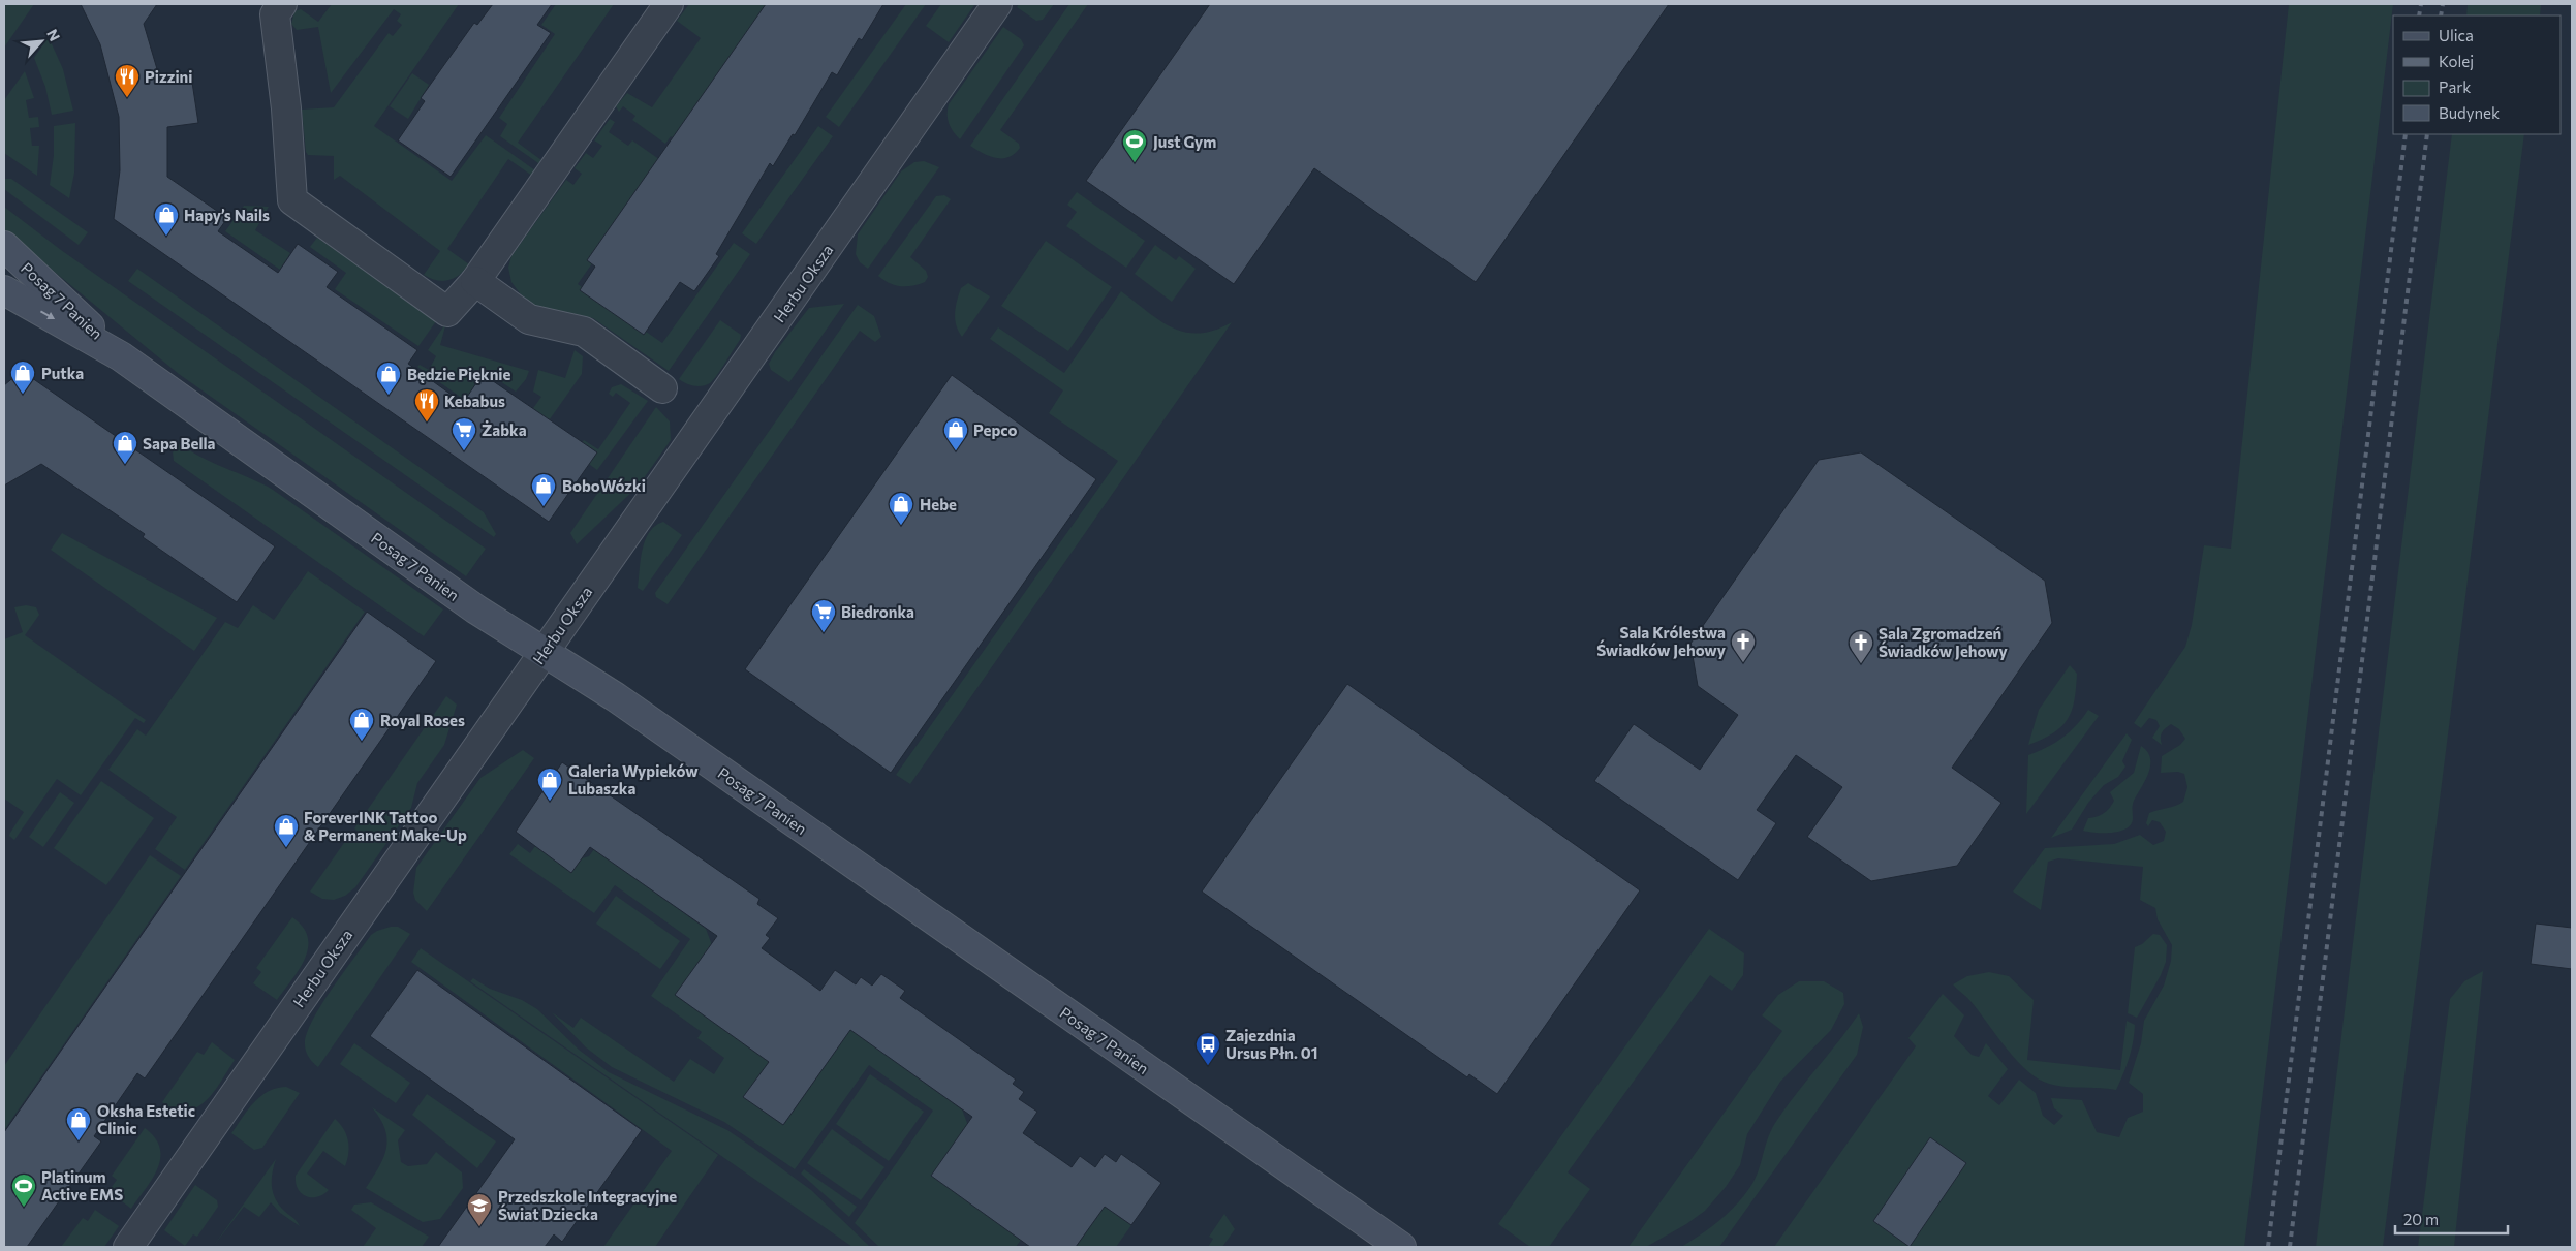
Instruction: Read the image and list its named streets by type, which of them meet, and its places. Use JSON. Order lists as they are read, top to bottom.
{
  "streets": {
    "street": ["Herbu Oksza", "Posag 7 Panien"]
  },
  "crossings": [
    ["Herbu Oksza", "Posag 7 Panien"]
  ],
  "places": {
    "restaurant": ["Pizzini", "Kebabus"],
    "sports": ["Just Gym", "Platinum Active EMS"],
    "shop": [
      "Hapy’s Nails",
      "Putka",
      "Będzie Pięknie",
      "Pepco",
      "Sapa Bella",
      "BoboWózki",
      "Hebe",
      "Royal Roses",
      "Galeria Wypieków Lubaszka",
      "ForeverINK Tattoo & Permanent Make-Up",
      "Oksha Estetic Clinic"
    ],
    "supermarket": ["Żabka", "Biedronka"],
    "church": ["Sala Królestwa Świadków Jehowy", "Sala Zgromadzeń Świadków Jehowy"],
    "bus stop": ["Zajezdnia Ursus Płn. 01"],
    "school or university": ["Przedszkole Integracyjne Świat Dziecka"]
  },
  "legend": [
    "Ulica",
    "Kolej",
    "Park",
    "Budynek"
  ],
  "scale_bar": "20 m",
  "north": "top right"
}
